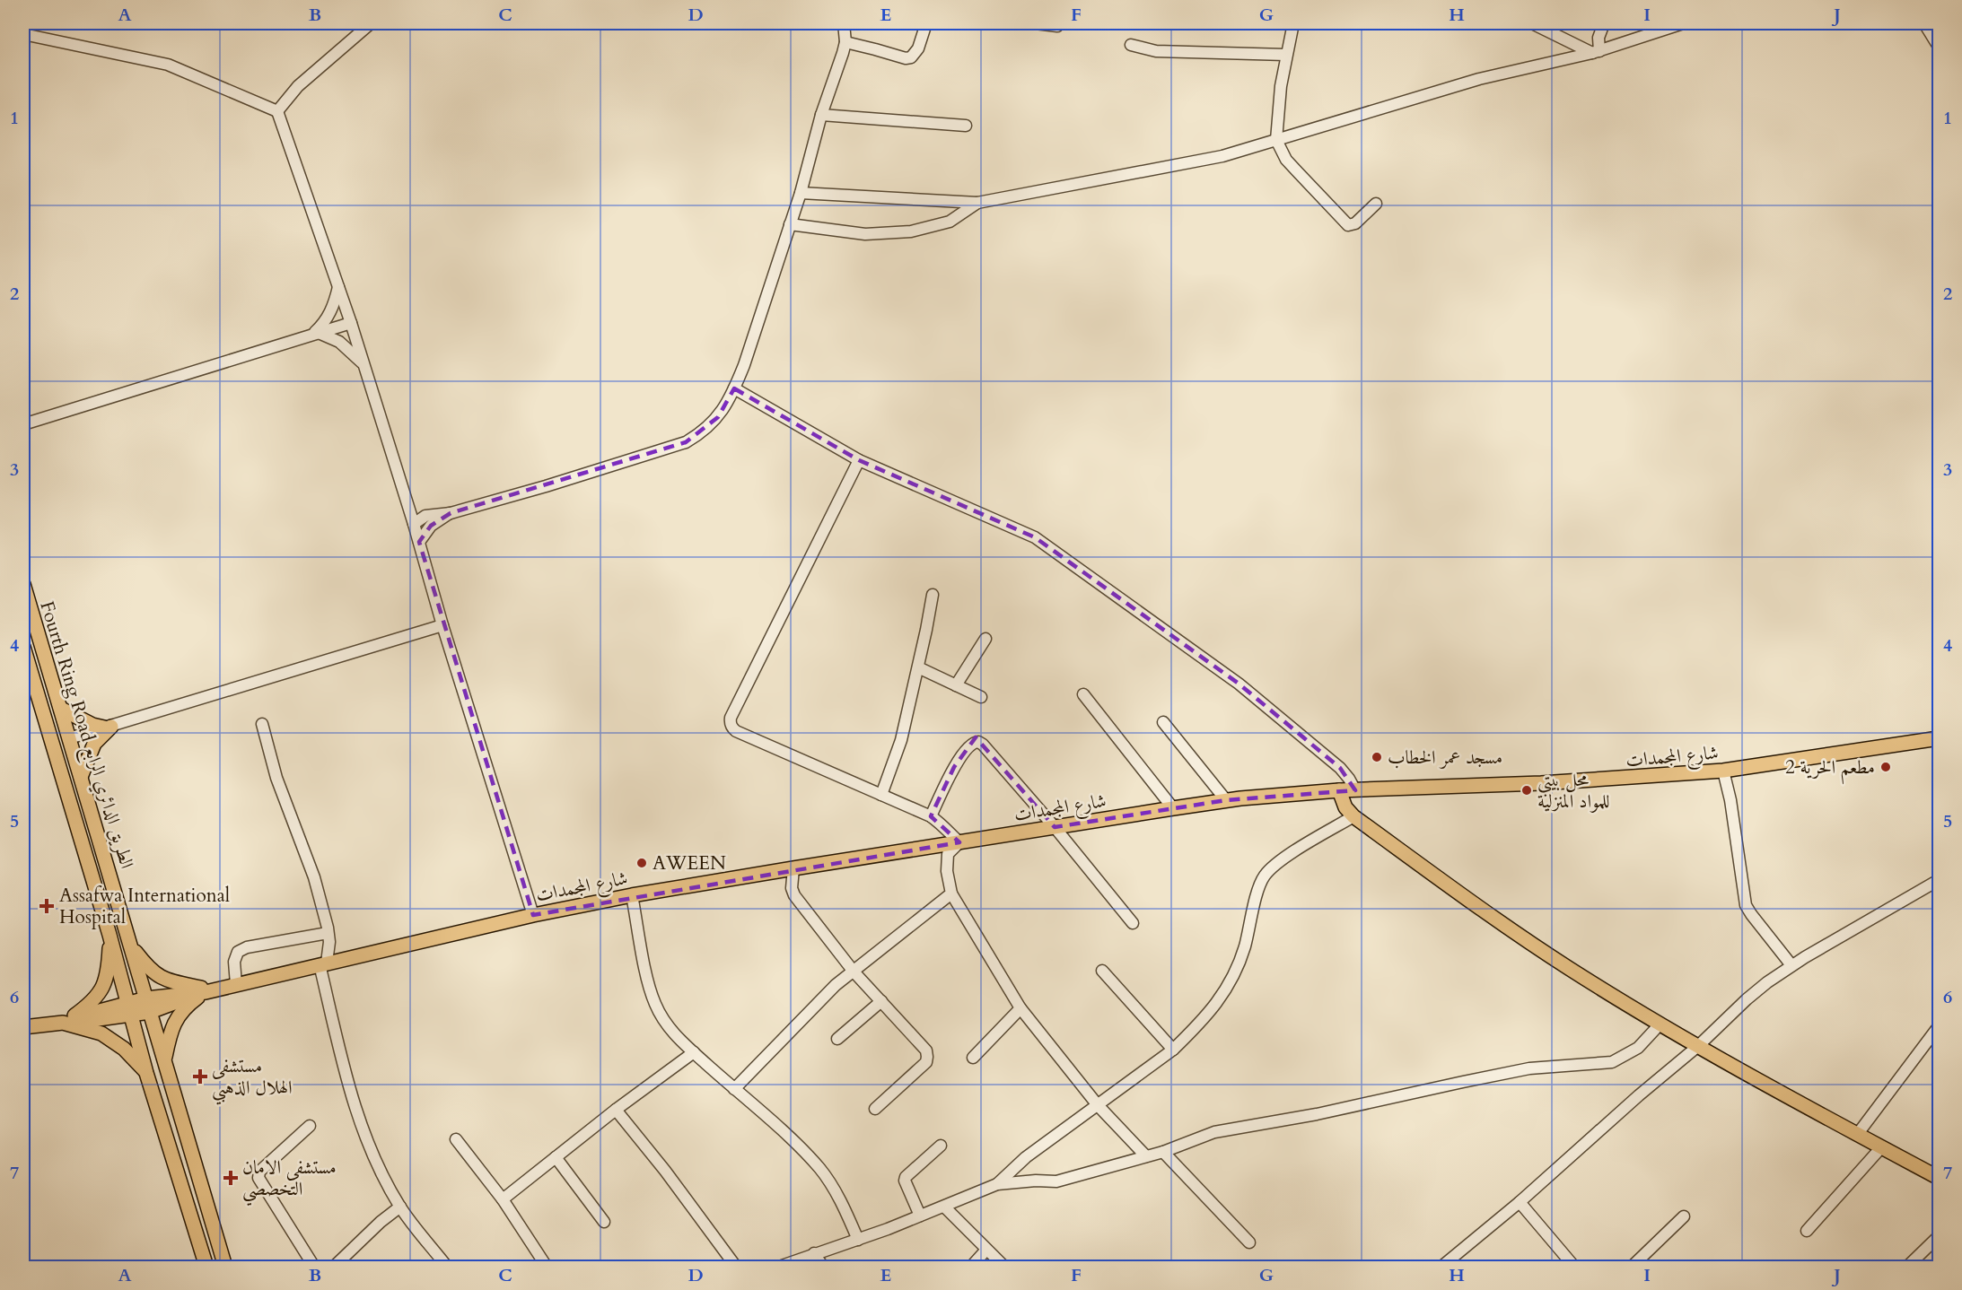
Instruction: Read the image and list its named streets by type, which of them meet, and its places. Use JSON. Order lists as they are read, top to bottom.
{
  "streets": {
    "main road": ["Fourth Ring Road الطريق الدائري الرابع", "شارع المجمدات"]
  },
  "crossings": [
    ["Fourth Ring Road الطريق الدائري الرابع", "شارع المجمدات"]
  ],
  "places": {
    "other": [
      "مسجد عمر الخطاب",
      "مطعم الحرية 2",
      "محل بيتي للمواد المنزلية",
      "AWEEN"
    ],
    "health": ["Assafwa International Hospital", "مستشفى الهلال الذهبي", "مستشفى الامان التخصصي"]
  },
  "grid": {
    "columns": [
      "A",
      "B",
      "C",
      "D",
      "E",
      "F",
      "G",
      "H",
      "I",
      "J"
    ],
    "rows": [
      "1",
      "2",
      "3",
      "4",
      "5",
      "6",
      "7"
    ]
  }
}
